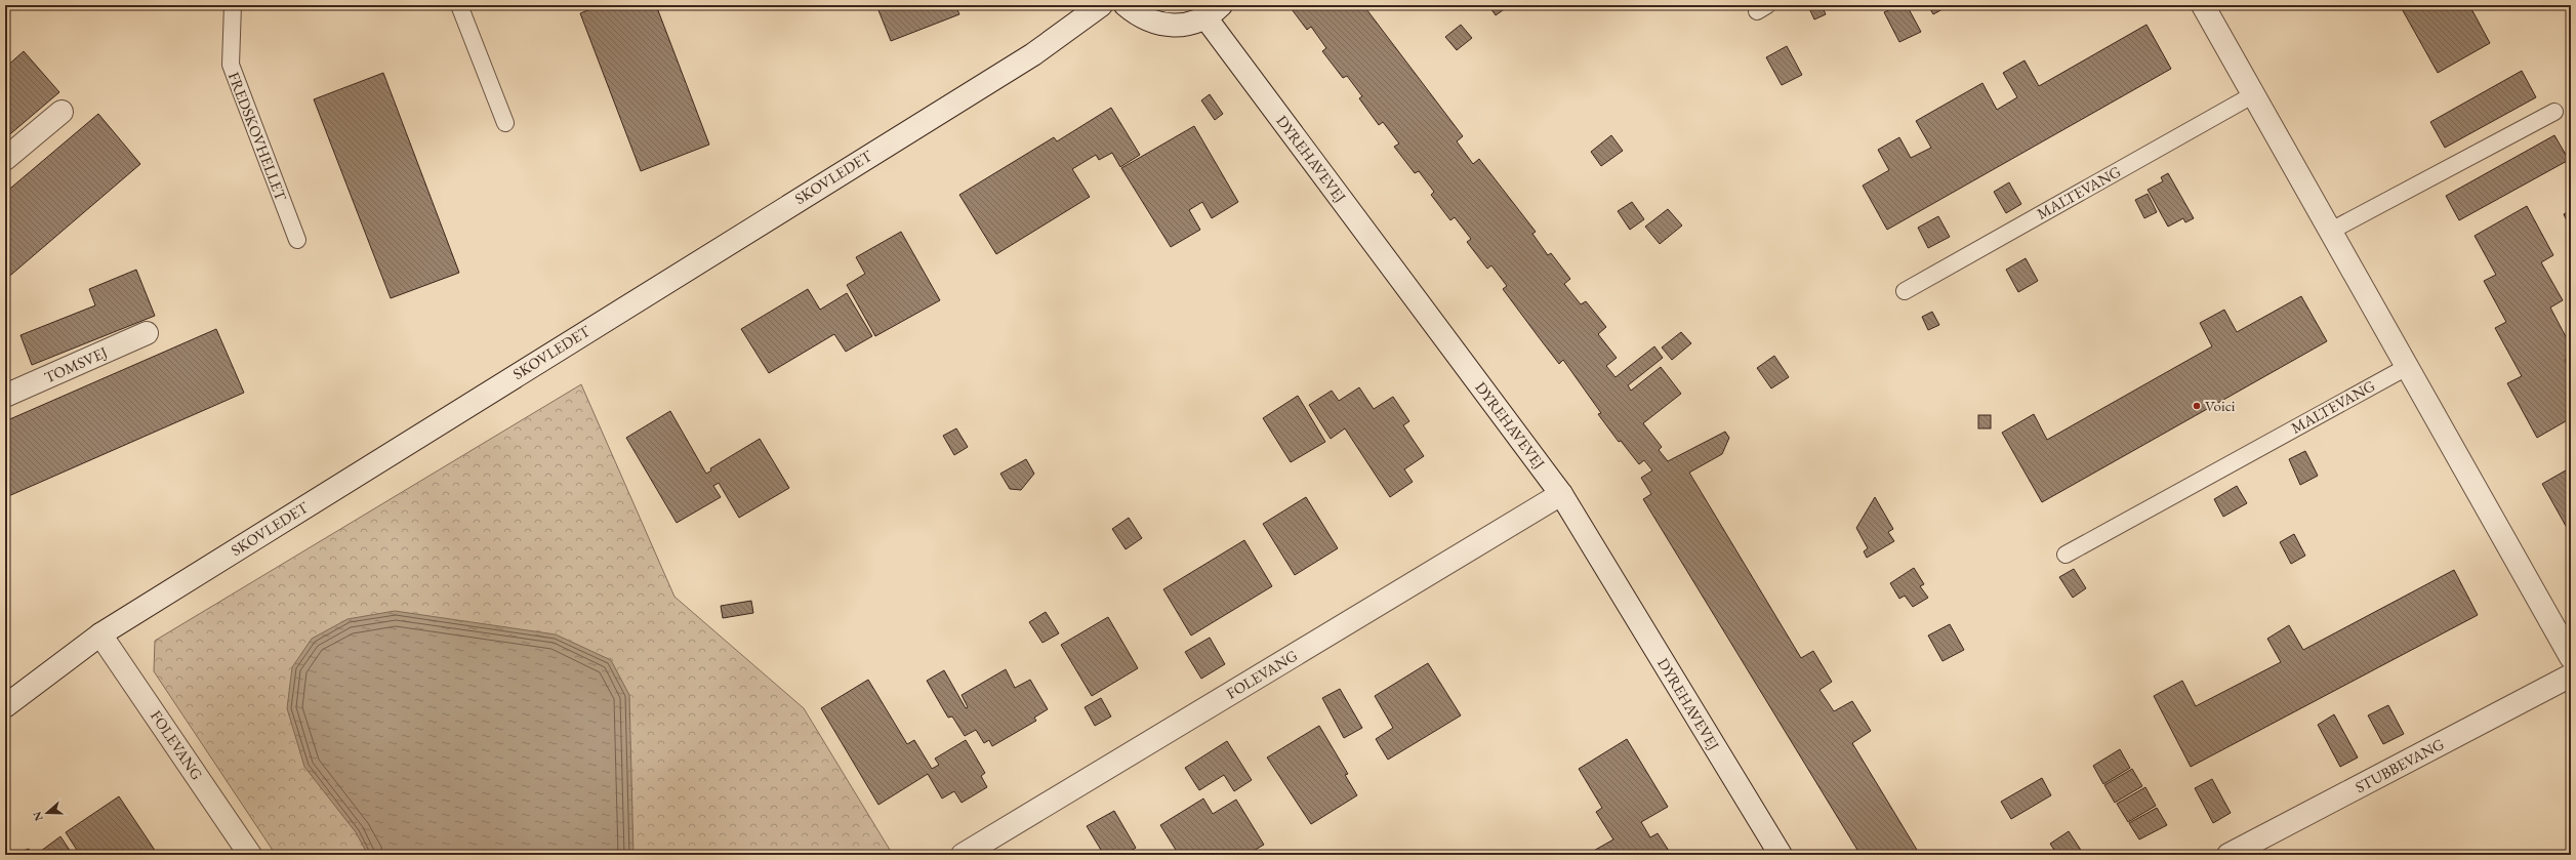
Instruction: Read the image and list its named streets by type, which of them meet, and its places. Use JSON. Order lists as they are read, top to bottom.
{
  "streets": {
    "street": [
      "DYREHAVEVEJ",
      "SKOVLEDET",
      "TOMSVEJ",
      "FOLEVANG",
      "STUBBEVANG"
    ],
    "lane": ["FREDSKOVHELLET", "MALTEVANG"]
  },
  "crossings": [
    ["DYREHAVEVEJ", "FOLEVANG"],
    ["SKOVLEDET", "FOLEVANG"]
  ],
  "places": ["Voici"],
  "north": "left"
}
